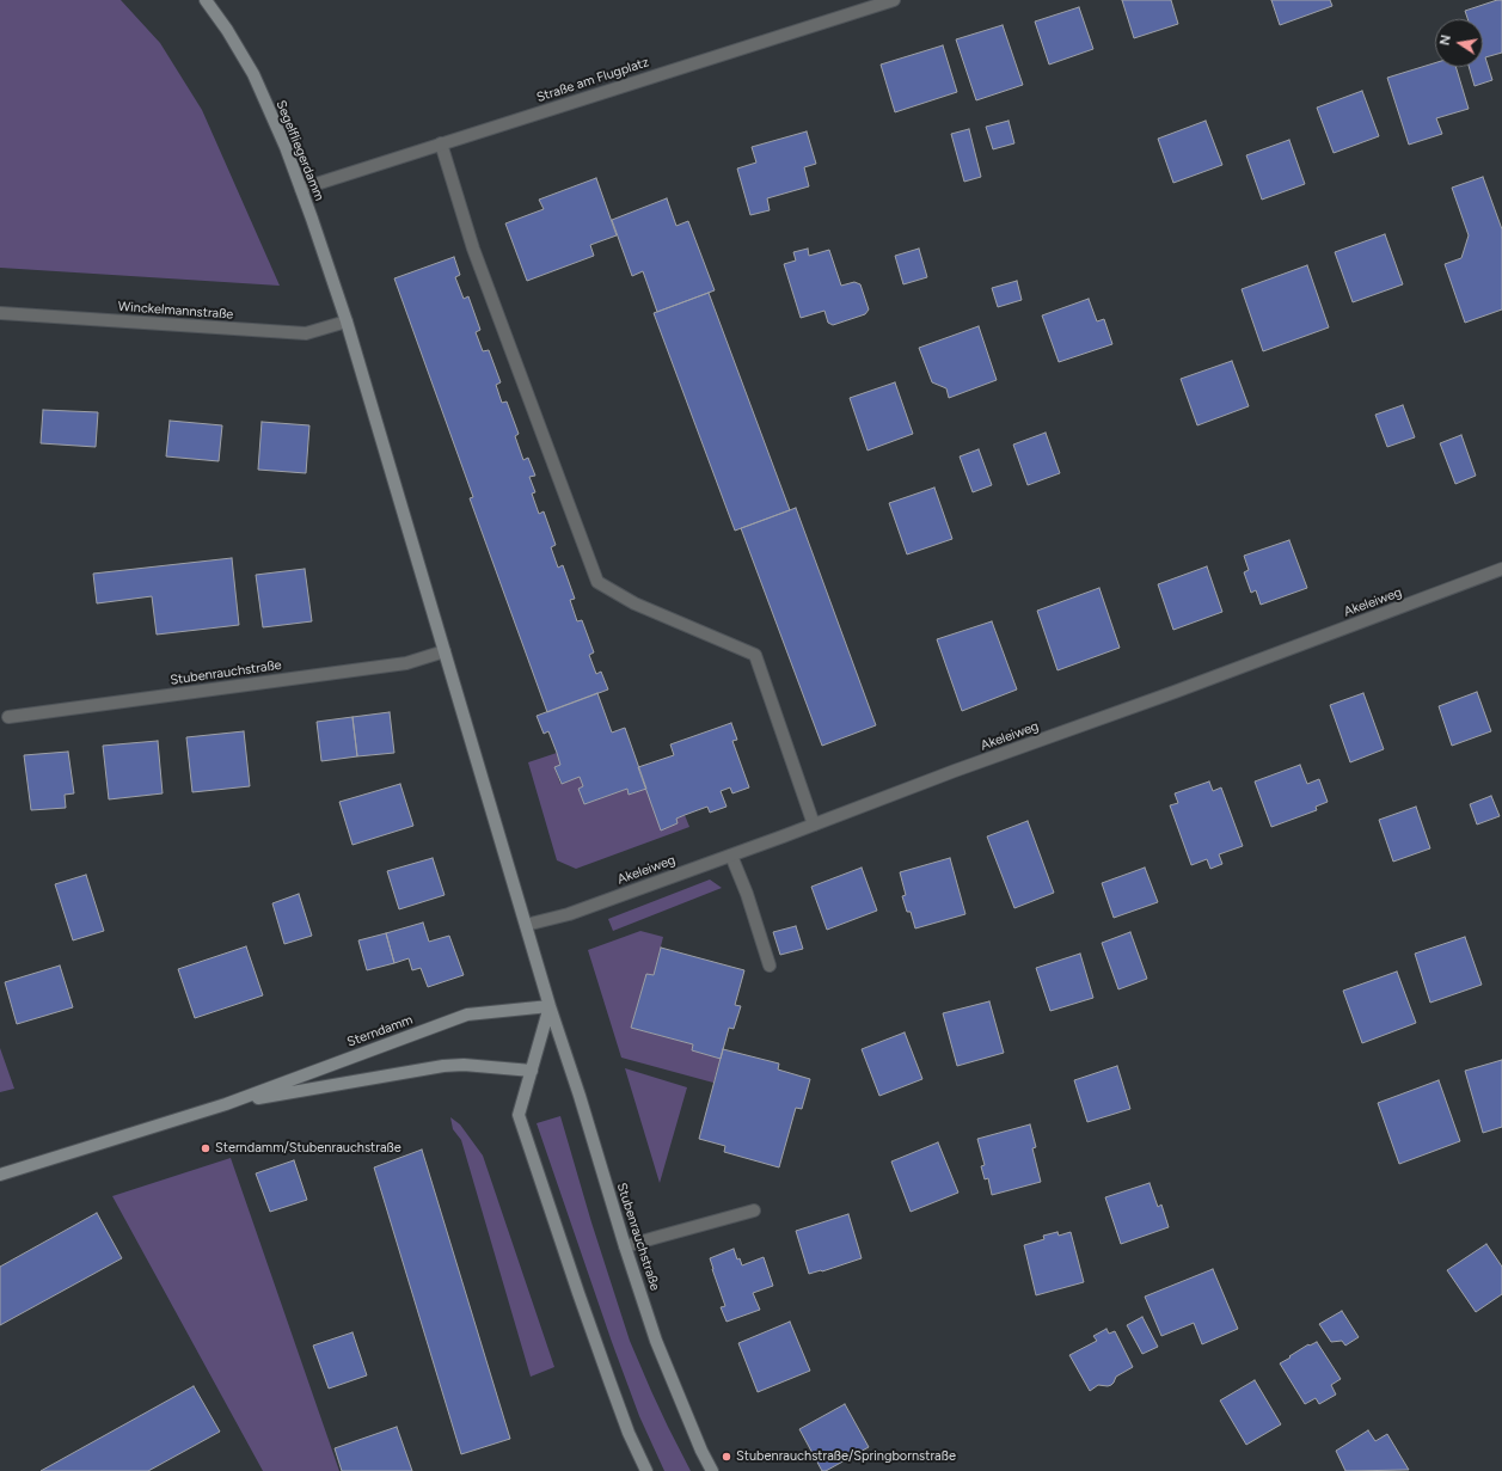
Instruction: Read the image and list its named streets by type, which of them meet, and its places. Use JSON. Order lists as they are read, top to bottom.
{
  "streets": {
    "main road": ["Segelfliegerdamm", "Stubenrauchstraße", "Sterndamm"],
    "street": ["Straße am Flugplatz", "Winckelmannstraße", "Akeleiweg"]
  },
  "crossings": [
    ["Straße am Flugplatz", "Segelfliegerdamm"],
    ["Segelfliegerdamm", "Winckelmannstraße"],
    ["Segelfliegerdamm", "Stubenrauchstraße"],
    ["Winckelmannstraße", "Stubenrauchstraße"],
    ["Akeleiweg", "Stubenrauchstraße"],
    ["Stubenrauchstraße", "Sterndamm"]
  ],
  "places": ["Sterndamm/Stubenrauchstraße", "Stubenrauchstraße/Springbornstraße"],
  "north": "left"
}
